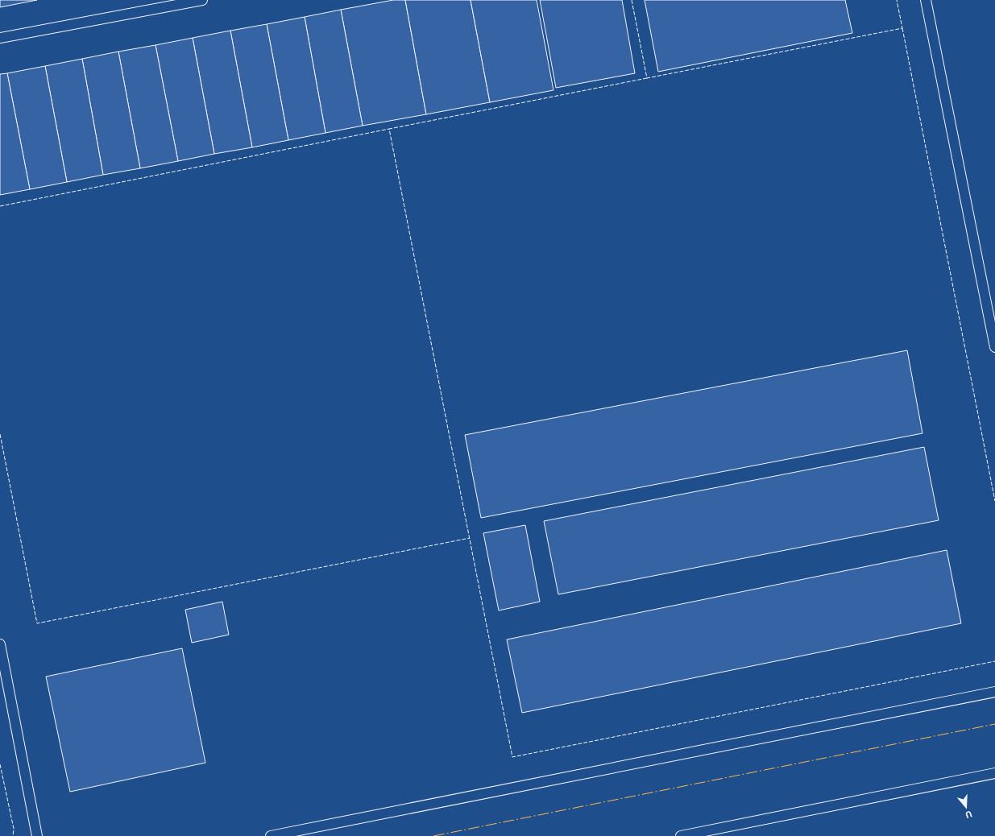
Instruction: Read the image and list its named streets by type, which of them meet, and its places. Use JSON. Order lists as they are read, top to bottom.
{
  "north": "bottom"
}
